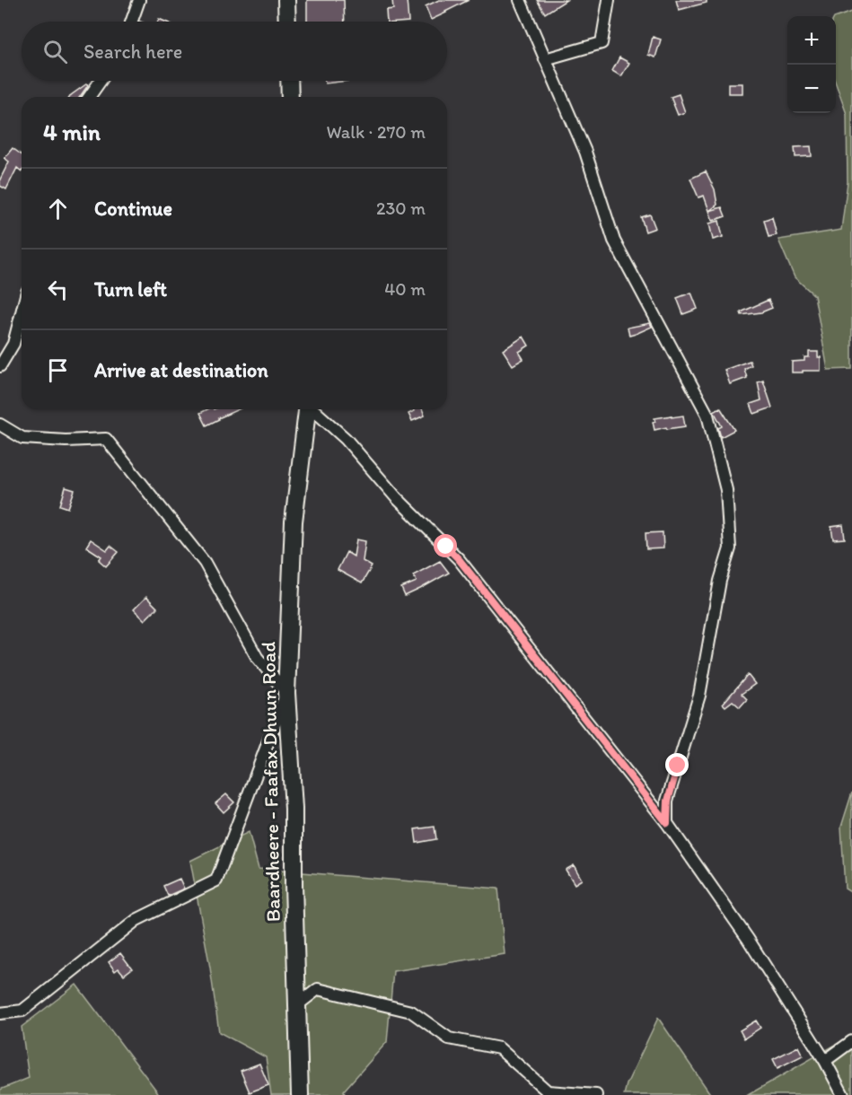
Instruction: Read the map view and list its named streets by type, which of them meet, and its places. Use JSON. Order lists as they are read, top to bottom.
{
  "streets": {
    "main road": ["Baardheere - Faafax Dhuun Road"]
  },
  "page": {
    "map_buttons": ["+", "−"],
    "search": "Search here",
    "heading": ["4 min", "Walk · 270 m"],
    "list": [
      ["Continue", "230 m"],
      ["Turn left", "40 m"],
      "Arrive at destination"
    ]
  }
}
